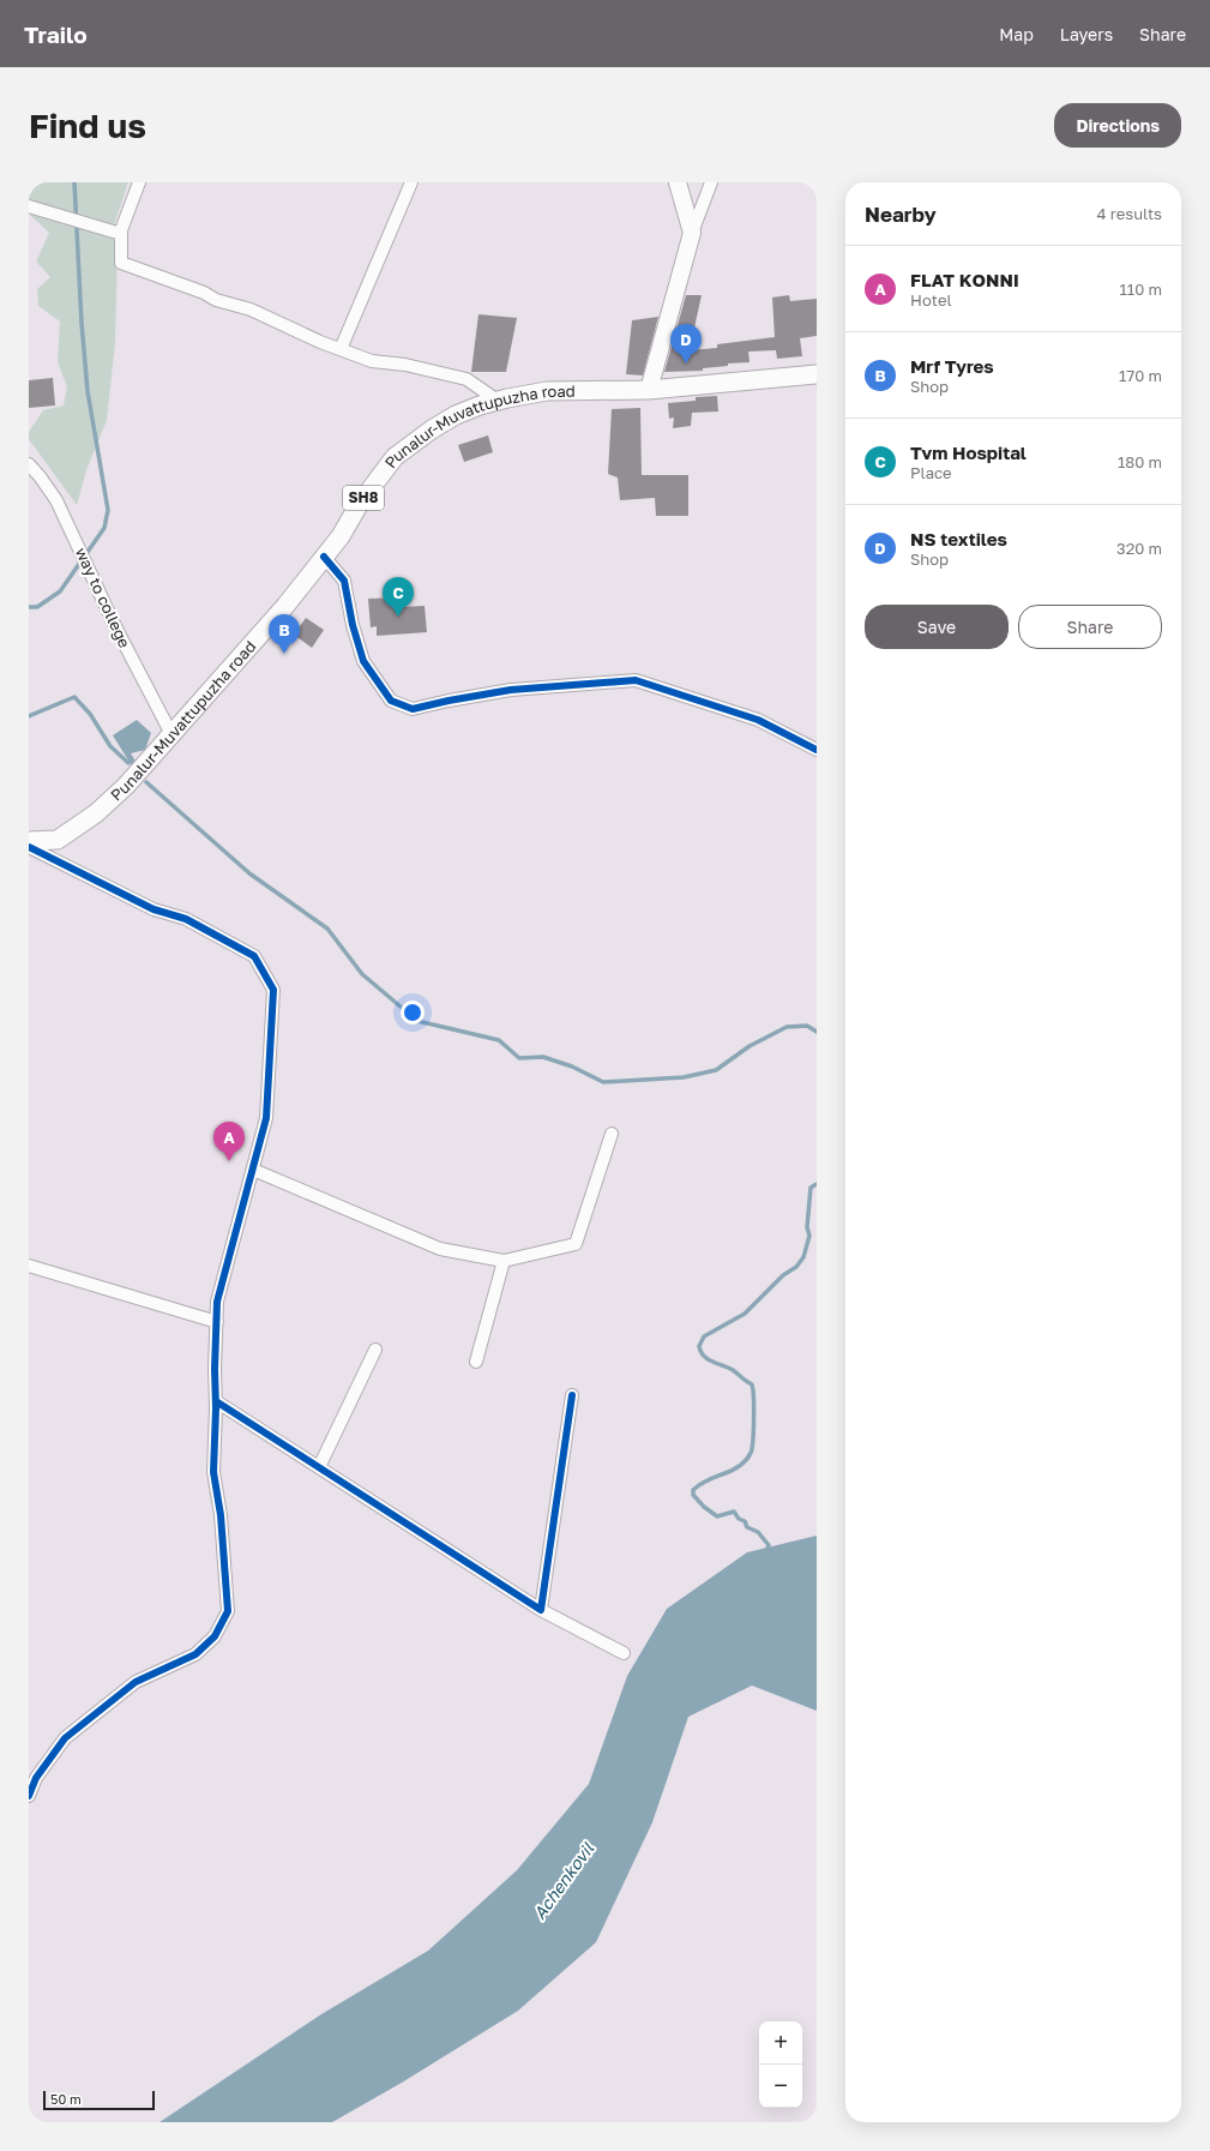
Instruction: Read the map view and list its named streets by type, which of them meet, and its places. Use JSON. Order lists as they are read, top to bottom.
{
  "streets": {
    "main road": ["Punalur-Muvattupuzha road", "SH8"],
    "street": ["way to college"]
  },
  "crossings": [
    ["Punalur-Muvattupuzha road", "way to college"]
  ],
  "water": ["Achenkovil"],
  "scale_bar": "50 m",
  "page": {
    "header": "Trailo",
    "nav": ["Map", "Layers", "Share"],
    "buttons": [
      "Directions",
      ["Save", "Share"]
    ],
    "title": "Find us",
    "heading": ["Nearby", "4 results"],
    "list": [
      {
        "mark": "A",
        "name": "FLAT KONNI",
        "note": "Hotel",
        "value": "110 m"
      },
      {
        "mark": "B",
        "name": "Mrf Tyres",
        "note": "Shop",
        "value": "170 m"
      },
      {
        "mark": "C",
        "name": "Tvm Hospital",
        "note": "Place",
        "value": "180 m"
      },
      {
        "mark": "D",
        "name": "NS textiles",
        "note": "Shop",
        "value": "320 m"
      }
    ],
    "pins": [
      "D",
      "C",
      "B",
      "A"
    ],
    "map_buttons": ["+", "−"],
    "scale": "50 m"
  }
}
